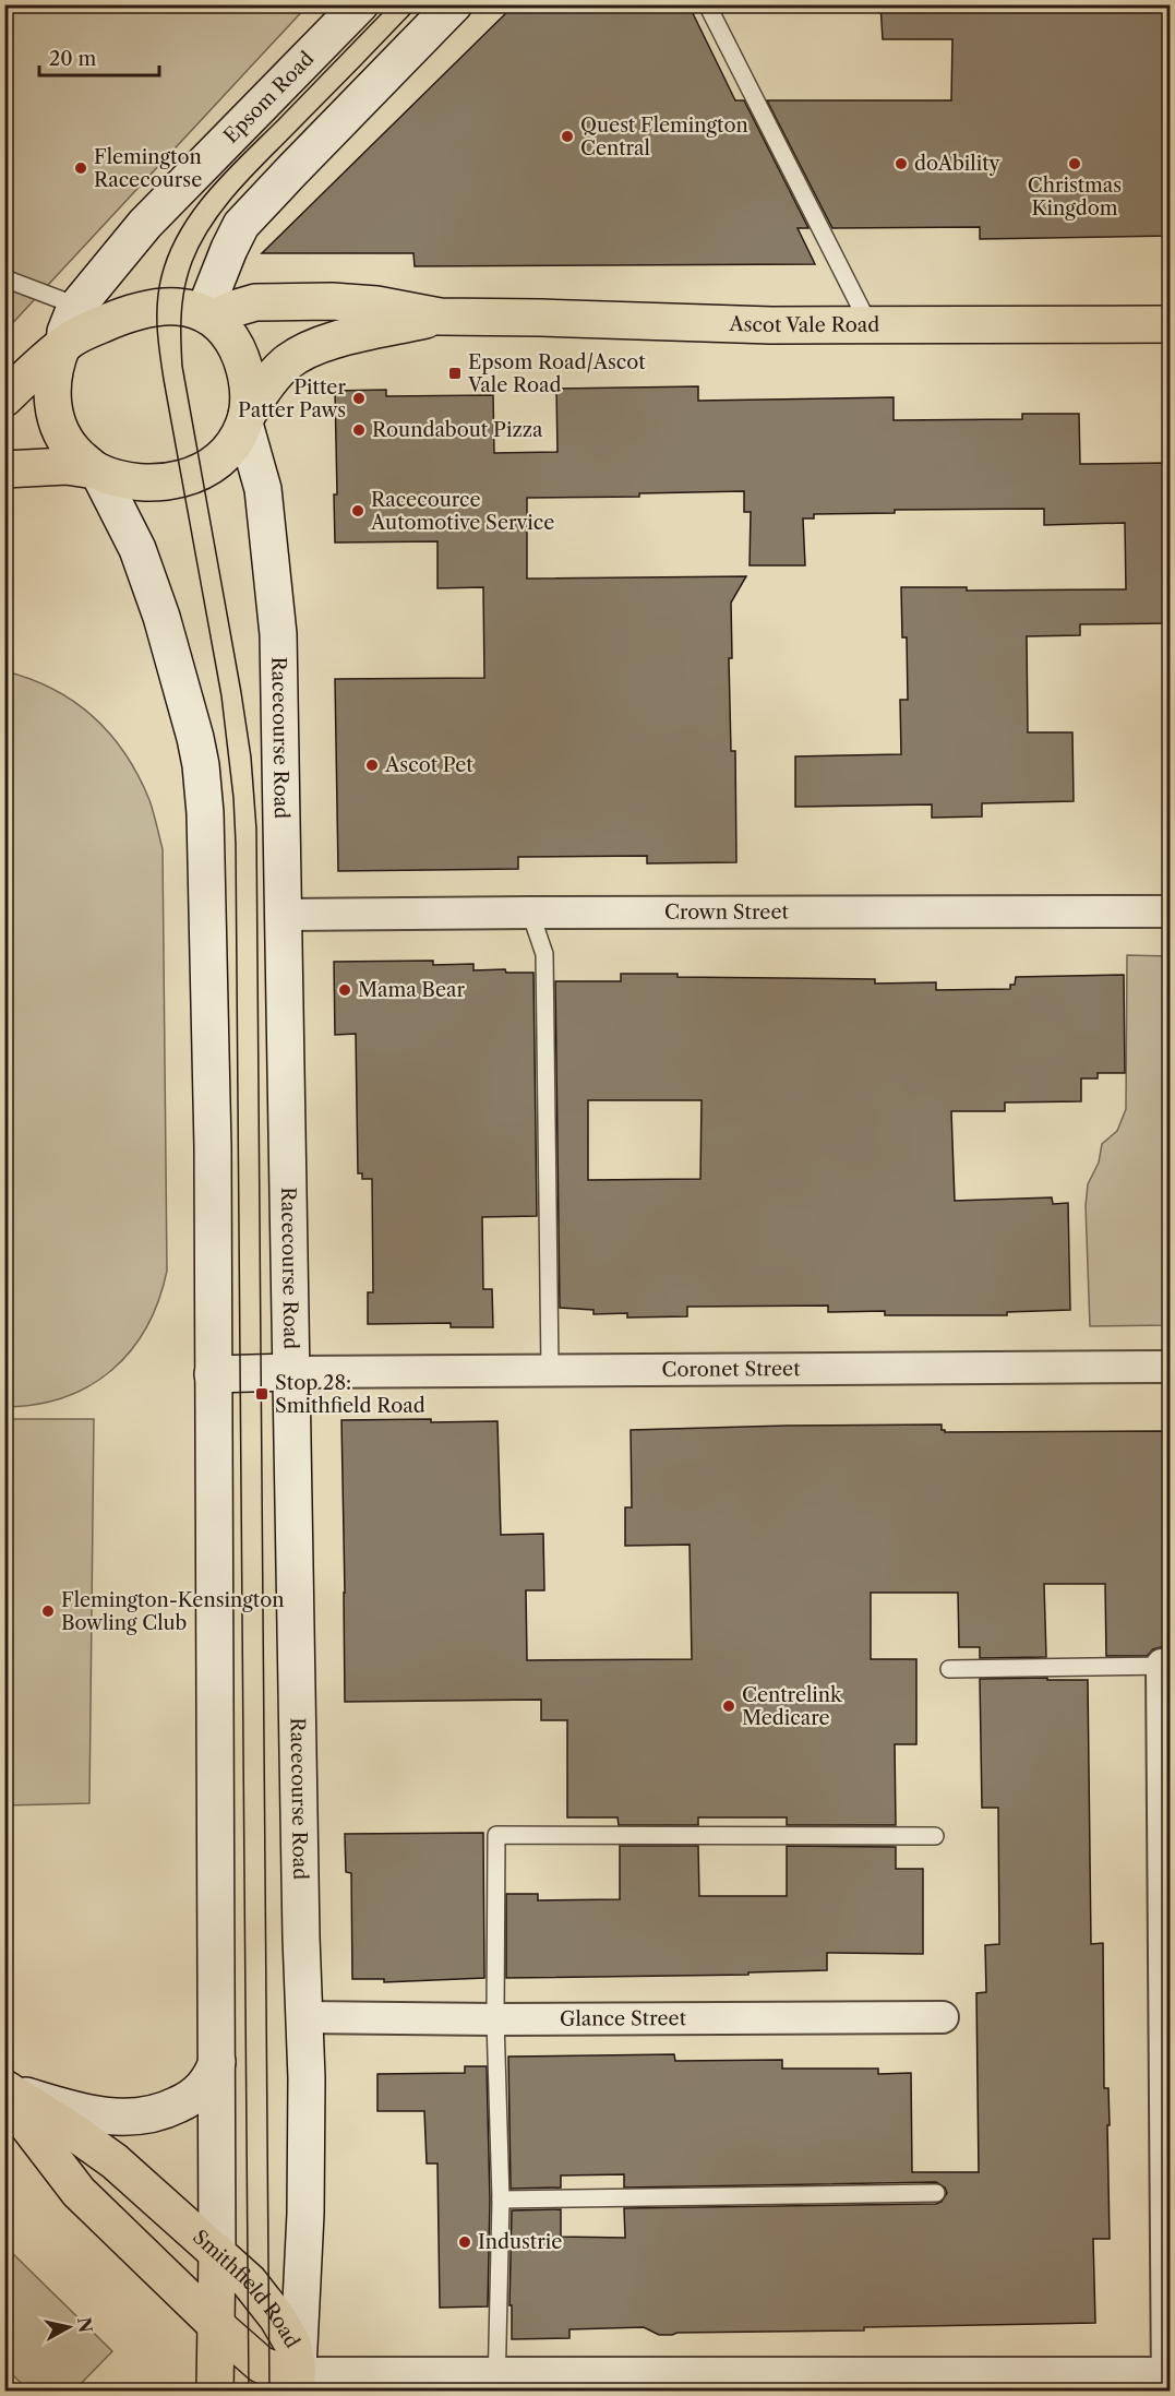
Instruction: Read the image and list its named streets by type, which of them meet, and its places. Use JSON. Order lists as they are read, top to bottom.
{
  "streets": {
    "main road": [
      "Epsom Road",
      "Ascot Vale Road",
      "Racecourse Road",
      "Smithfield Road"
    ],
    "street": ["Crown Street", "Coronet Street", "Glance Street"]
  },
  "crossings": [
    ["Epsom Road", "Ascot Vale Road"],
    ["Epsom Road", "Racecourse Road"],
    ["Ascot Vale Road", "Racecourse Road"],
    ["Racecourse Road", "Crown Street"],
    ["Racecourse Road", "Coronet Street"],
    ["Racecourse Road", "Glance Street"],
    ["Racecourse Road", "Smithfield Road"]
  ],
  "places": {
    "other": [
      "Quest Flemington Central",
      "doAbility",
      "Christmas Kingdom",
      "Flemington Racecourse",
      "Pitter Patter Paws",
      "Roundabout Pizza",
      "Racecource Automotive Service",
      "Ascot Pet",
      "Mama Bear",
      "Flemington-Kensington Bowling Club",
      "Centrelink Medicare",
      "Industrie"
    ],
    "transit": ["Epsom Road/Ascot Vale Road", "Stop 28: Smithfield Road"]
  },
  "scale_bar": "20 m",
  "north": "right"
}
